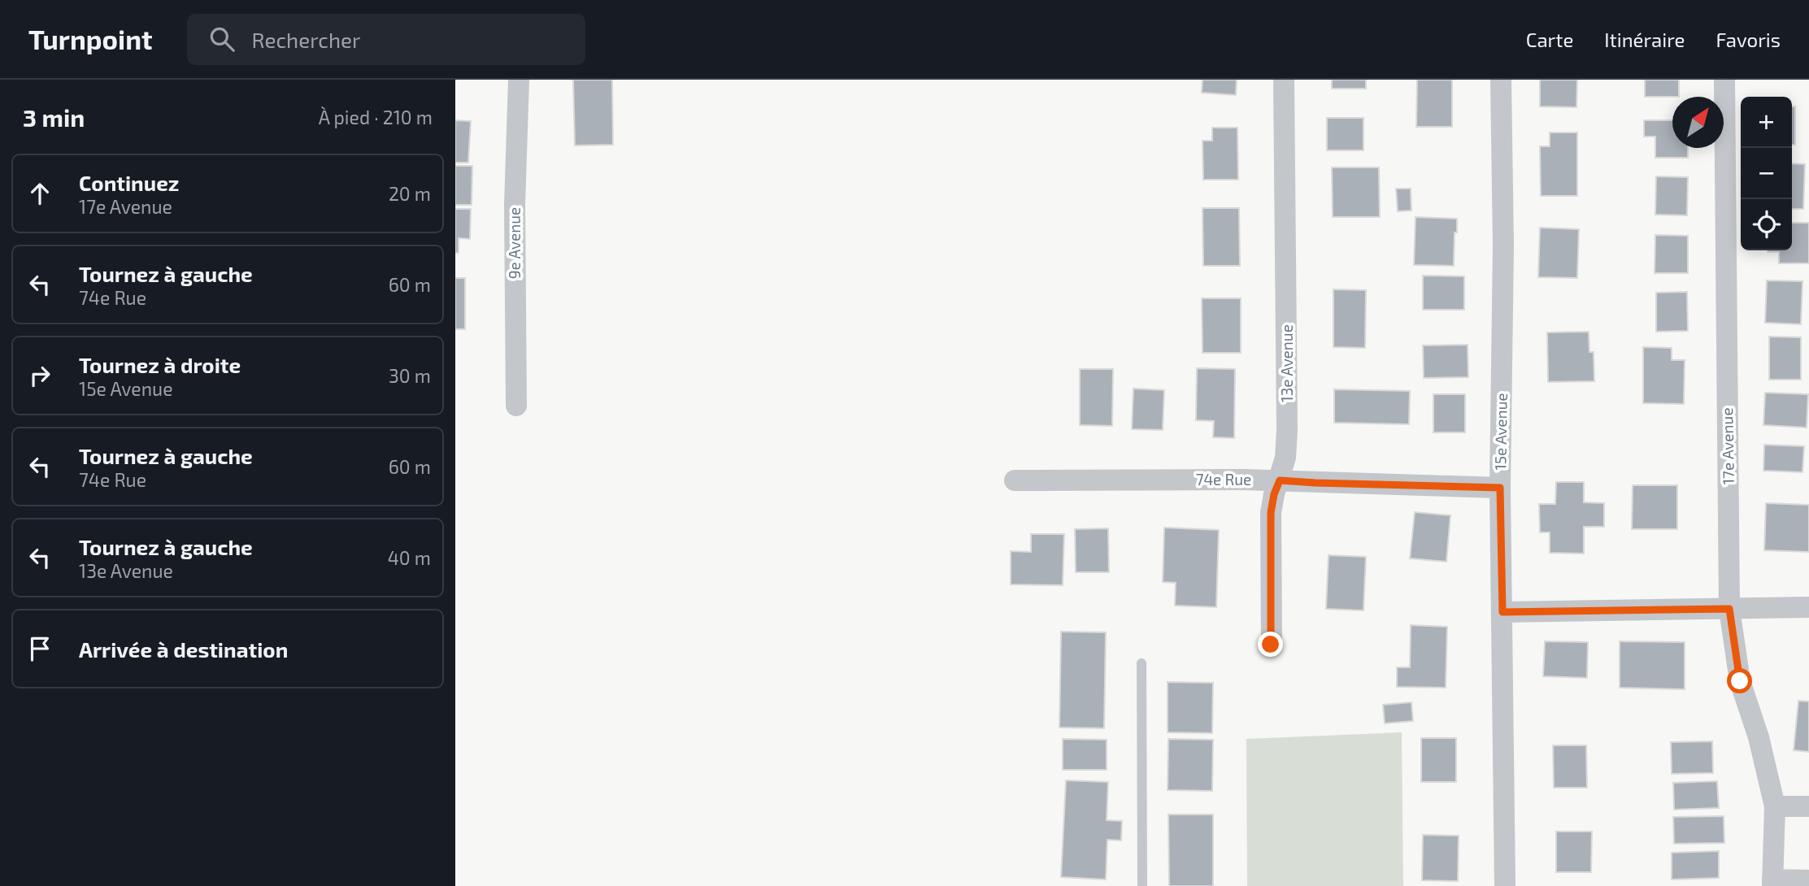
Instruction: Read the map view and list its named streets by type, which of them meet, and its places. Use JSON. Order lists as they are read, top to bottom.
{
  "streets": {
    "street": [
      "9e Avenue",
      "13e Avenue",
      "15e Avenue",
      "17e Avenue",
      "74e Rue"
    ]
  },
  "crossings": [
    ["13e Avenue", "74e Rue"],
    ["15e Avenue", "74e Rue"]
  ],
  "north": "top right",
  "page": {
    "header": "Turnpoint",
    "search": "Rechercher",
    "nav": ["Carte", "Itinéraire", "Favoris"],
    "heading": ["3 min", "À pied · 210 m"],
    "map_buttons": ["+", "−"],
    "list": [
      ["Continuez", "17e Avenue", "20 m"],
      ["Tournez à gauche", "74e Rue", "60 m"],
      ["Tournez à droite", "15e Avenue", "30 m"],
      ["Tournez à gauche", "74e Rue", "60 m"],
      ["Tournez à gauche", "13e Avenue", "40 m"],
      "Arrivée à destination"
    ]
  }
}
